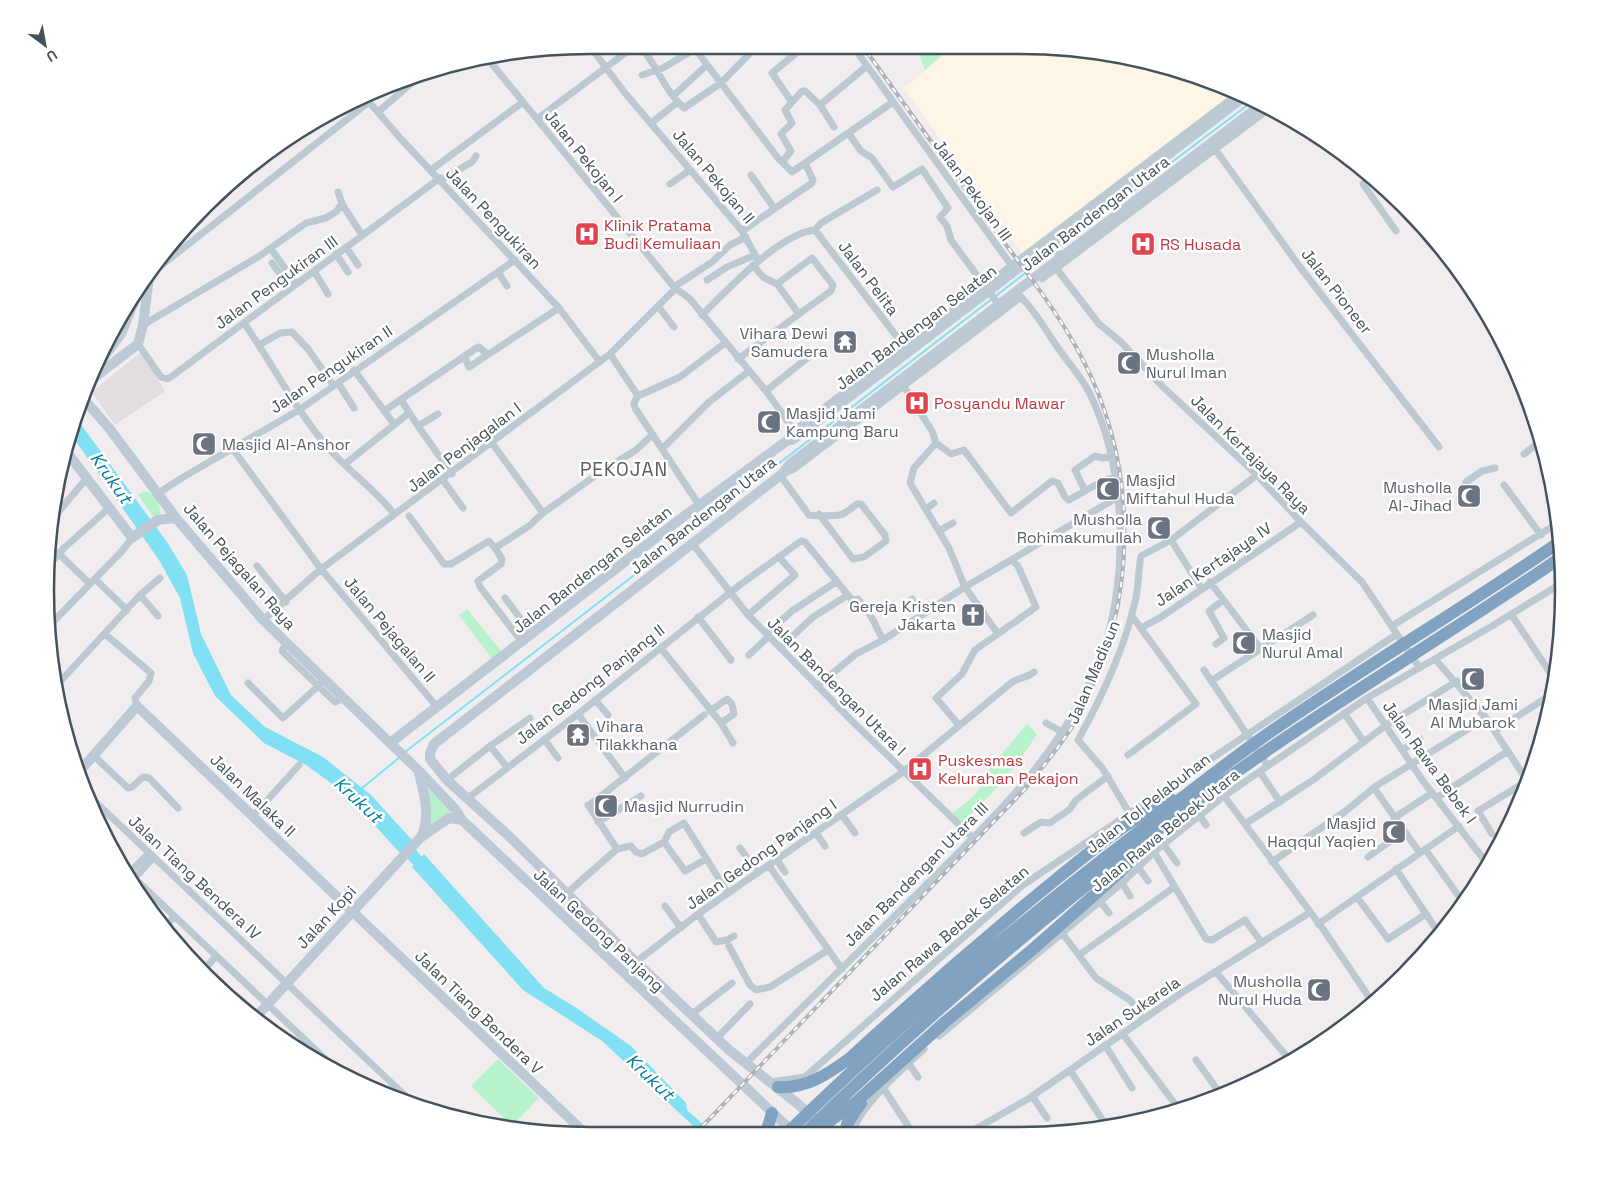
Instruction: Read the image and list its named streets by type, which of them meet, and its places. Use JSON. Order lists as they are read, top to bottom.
{
  "streets": {
    "highway": ["Jalan Tol Pelabuhan"],
    "main road": [
      "Jalan Bandengan Utara",
      "Jalan Bandengan Selatan",
      "Jalan Pejagalan Raya",
      "Jalan Malaka II",
      "Jalan Kopi",
      "Jalan Gedong Panjang",
      "Jalan Tiang Bendera V"
    ],
    "street": [
      "Jalan Pekojan I",
      "Jalan Pekojan II",
      "Jalan Pekojan III",
      "Jalan Pengukiran",
      "Jalan Pelita",
      "Jalan Pengukiran III",
      "Jalan Pioneer",
      "Jalan Pengukiran II",
      "Jalan Penjagalan I",
      "Jalan Kertajaya Raya",
      "Jalan Kertajaya IV",
      "Jalan Pejagalan II",
      "Jalan Madisun",
      "Jalan Gedong Panjang II",
      "Jalan Bandengan Utara I",
      "Jalan Rawa Bebek I",
      "Jalan Rawa Bebek Utara",
      "Jalan Gedong Panjang I",
      "Jalan Bandengan Utara III",
      "Jalan Tiang Bendera IV",
      "Jalan Rawa Bebek Selatan",
      "Jalan Sukarela"
    ]
  },
  "crossings": [
    ["Jalan Pekojan I", "Jalan Pekojan III"],
    ["Jalan Pekojan I", "Jalan Bandengan Selatan"],
    ["Jalan Pekojan I", "Jalan Penjagalan I"],
    ["Jalan Pekojan II", "Jalan Penjagalan I"],
    ["Jalan Pekojan III", "Jalan Pelita"],
    ["Jalan Pekojan III", "Jalan Bandengan Selatan"],
    ["Jalan Bandengan Utara", "Jalan Pioneer"],
    ["Jalan Bandengan Utara", "Jalan Bandengan Utara I"],
    ["Jalan Bandengan Utara", "Jalan Gedong Panjang"],
    ["Jalan Pengukiran", "Jalan Pengukiran III"],
    ["Jalan Pengukiran", "Jalan Pengukiran II"],
    ["Jalan Pengukiran", "Jalan Penjagalan I"],
    ["Jalan Bandengan Selatan", "Jalan Pejagalan Raya"],
    ["Jalan Bandengan Selatan", "Jalan Pejagalan II"],
    ["Jalan Bandengan Selatan", "Jalan Gedong Panjang"],
    ["Jalan Pengukiran II", "Jalan Pejagalan Raya"],
    ["Jalan Pengukiran II", "Jalan Pejagalan II"],
    ["Jalan Penjagalan I", "Jalan Pejagalan Raya"],
    ["Jalan Penjagalan I", "Jalan Pejagalan II"],
    ["Jalan Kertajaya Raya", "Jalan Kertajaya IV"],
    ["Jalan Kertajaya Raya", "Jalan Rawa Bebek Utara"],
    ["Jalan Kertajaya Raya", "Jalan Rawa Bebek Selatan"],
    ["Jalan Pejagalan Raya", "Jalan Gedong Panjang"],
    ["Jalan Gedong Panjang II", "Jalan Bandengan Utara I"],
    ["Jalan Gedong Panjang II", "Jalan Gedong Panjang"],
    ["Jalan Bandengan Utara I", "Jalan Gedong Panjang I"],
    ["Jalan Bandengan Utara I", "Jalan Bandengan Utara III"],
    ["Jalan Rawa Bebek I", "Jalan Rawa Bebek Utara"],
    ["Jalan Malaka II", "Jalan Kopi"],
    ["Jalan Malaka II", "Jalan Tiang Bendera V"],
    ["Jalan Gedong Panjang I", "Jalan Gedong Panjang"],
    ["Jalan Bandengan Utara III", "Jalan Gedong Panjang"],
    ["Jalan Tiang Bendera IV", "Jalan Kopi"],
    ["Jalan Kopi", "Jalan Gedong Panjang"],
    ["Jalan Kopi", "Jalan Tiang Bendera V"],
    ["Jalan Gedong Panjang", "Jalan Rawa Bebek Selatan"]
  ],
  "districts": ["PEKOJAN"],
  "water": ["Krukut"],
  "places": {
    "hospital": [
      "Klinik Pratama Budi Kemuliaan",
      "RS Husada",
      "Posyandu Mawar",
      "Puskesmas Kelurahan Pekajon"
    ],
    "temple": ["Vihara Dewi Samudera", "Vihara Tilakkhana"],
    "mosque": [
      "Musholla Nurul Iman",
      "Masjid Jami Kampung Baru",
      "Masjid Al-Anshor",
      "Masjid Miftahul Huda",
      "Musholla Al-Jihad",
      "Musholla Rohimakumullah",
      "Masjid Nurul Amal",
      "Masjid Jami Al Mubarok",
      "Masjid Nurrudin",
      "Masjid Haqqul Yaqien",
      "Musholla Nurul Huda"
    ],
    "church": ["Gereja Kristen Jakarta"]
  },
  "north": "bottom right"
}
